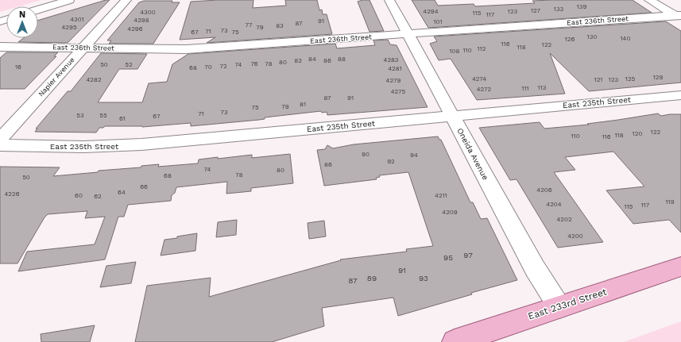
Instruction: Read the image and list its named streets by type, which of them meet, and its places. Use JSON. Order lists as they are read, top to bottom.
{
  "streets": {
    "main road": ["East 233rd Street"],
    "street": [
      "East 236th Street",
      "Napier Avenue",
      "East 235th Street",
      "Oneida Avenue"
    ]
  },
  "crossings": [
    ["East 236th Street", "Napier Avenue"],
    ["East 236th Street", "Oneida Avenue"],
    ["East 235th Street", "Oneida Avenue"],
    ["Oneida Avenue", "East 233rd Street"]
  ],
  "house_numbers": [
    "139",
    "133",
    "127",
    "4294",
    "123",
    "4300",
    "115",
    "117",
    "4301",
    "4298",
    "91",
    "101",
    "87",
    "77",
    "83",
    "4295",
    "79",
    "4296",
    "73",
    "71",
    "67",
    "75",
    "130",
    "140",
    "126",
    "116",
    "122",
    "118",
    "112",
    "110",
    "108",
    "84",
    "88",
    "4283",
    "82",
    "86",
    "80",
    "76",
    "78",
    "50",
    "52",
    "74",
    "72",
    "16",
    "70",
    "68",
    "4281",
    "129",
    "4274",
    "125",
    "4282",
    "121",
    "123",
    "4279",
    "113",
    "111",
    "4272",
    "4275",
    "87",
    "91",
    "81",
    "79",
    "75",
    "73",
    "71",
    "53",
    "55",
    "67",
    "61",
    "122",
    "120",
    "118",
    "110",
    "116",
    "90",
    "94",
    "92",
    "86",
    "74",
    "80",
    "78",
    "68",
    "50",
    "66",
    "4206",
    "64",
    "4226",
    "60",
    "4211",
    "62",
    "119",
    "4204",
    "117",
    "115",
    "4209",
    "4202",
    "4200",
    "97",
    "95",
    "91",
    "89",
    "93",
    "87"
  ],
  "north": "top"
}
